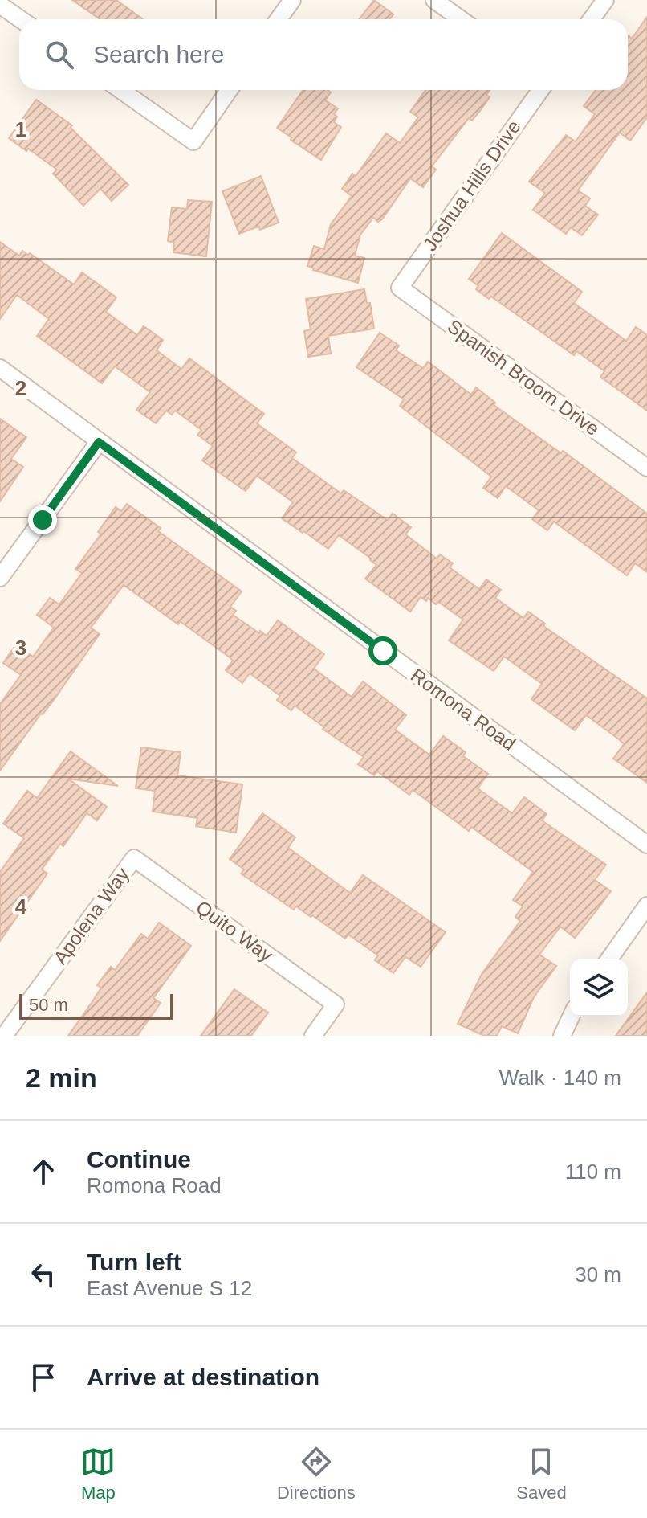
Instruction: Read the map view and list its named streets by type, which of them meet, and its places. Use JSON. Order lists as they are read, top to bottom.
{
  "streets": {
    "street": [
      "Joshua Hills Drive",
      "Spanish Broom Drive",
      "Romona Road",
      "Apolena Way",
      "Quito Way"
    ]
  },
  "crossings": [
    ["Joshua Hills Drive", "Spanish Broom Drive"],
    ["Apolena Way", "Quito Way"]
  ],
  "scale_bar": "50 m",
  "page": {
    "search": "Search here",
    "scale": "50 m",
    "heading": ["2 min", "Walk · 140 m"],
    "list": [
      ["Continue", "Romona Road", "110 m"],
      ["Turn left", "East Avenue S 12", "30 m"],
      "Arrive at destination"
    ],
    "nav": ["Map", "Directions", "Saved"]
  },
  "grid": {
    "rows": [
      "1",
      "2",
      "3",
      "4"
    ]
  }
}
